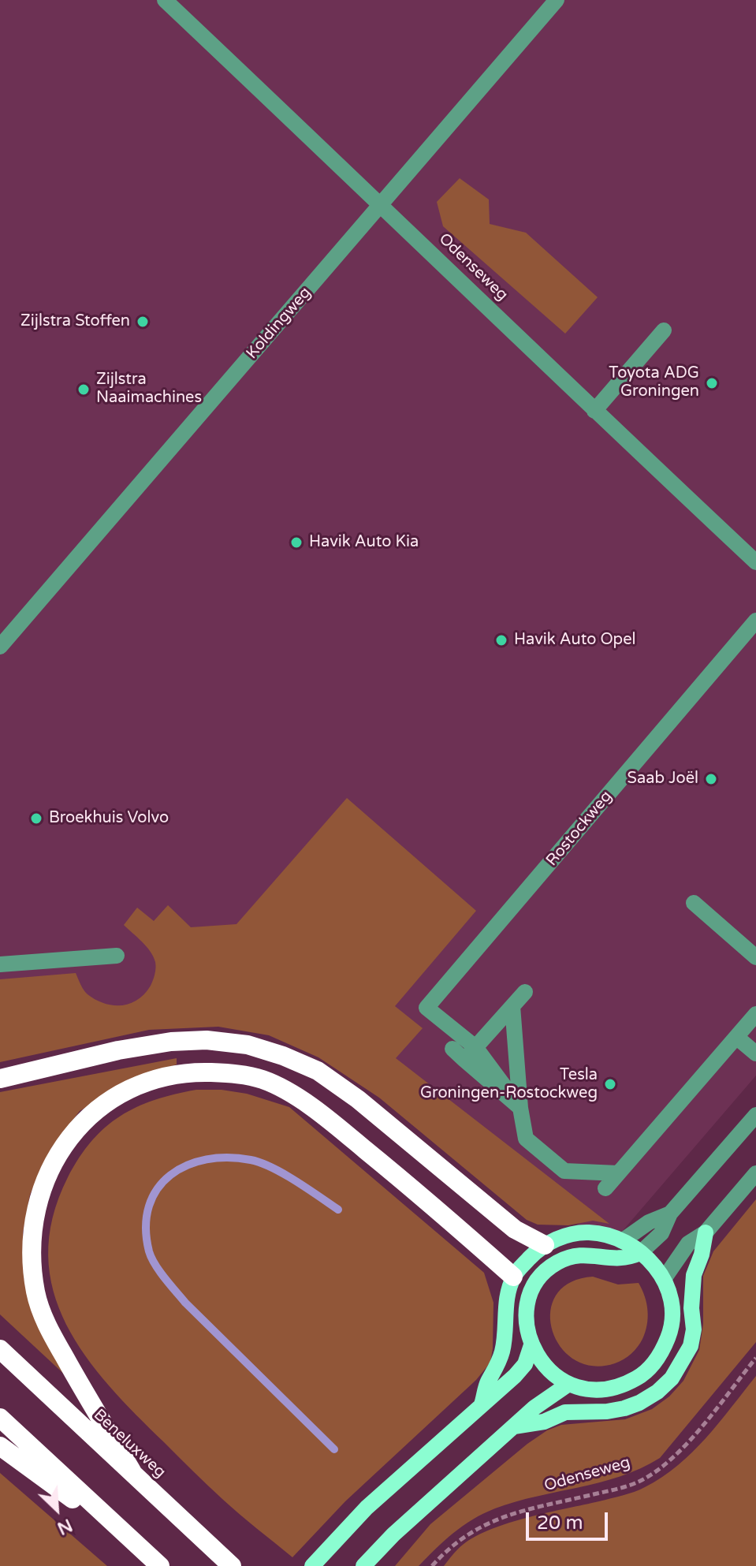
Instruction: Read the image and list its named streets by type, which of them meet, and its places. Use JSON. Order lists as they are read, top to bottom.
{
  "streets": {
    "highway": ["Beneluxweg"],
    "street": ["Odenseweg", "Koldingweg", "Rostockweg"]
  },
  "crossings": [
    ["Odenseweg", "Koldingweg"]
  ],
  "places": [
    "Zijlstra Stoffen",
    "Toyota ADG Groningen",
    "Zijlstra Naaimachines",
    "Havik Auto Kia",
    "Havik Auto Opel",
    "Saab Joël",
    "Broekhuis Volvo",
    "Tesla Groningen-Rostockweg"
  ],
  "scale_bar": "20 m",
  "north": "bottom right"
}
